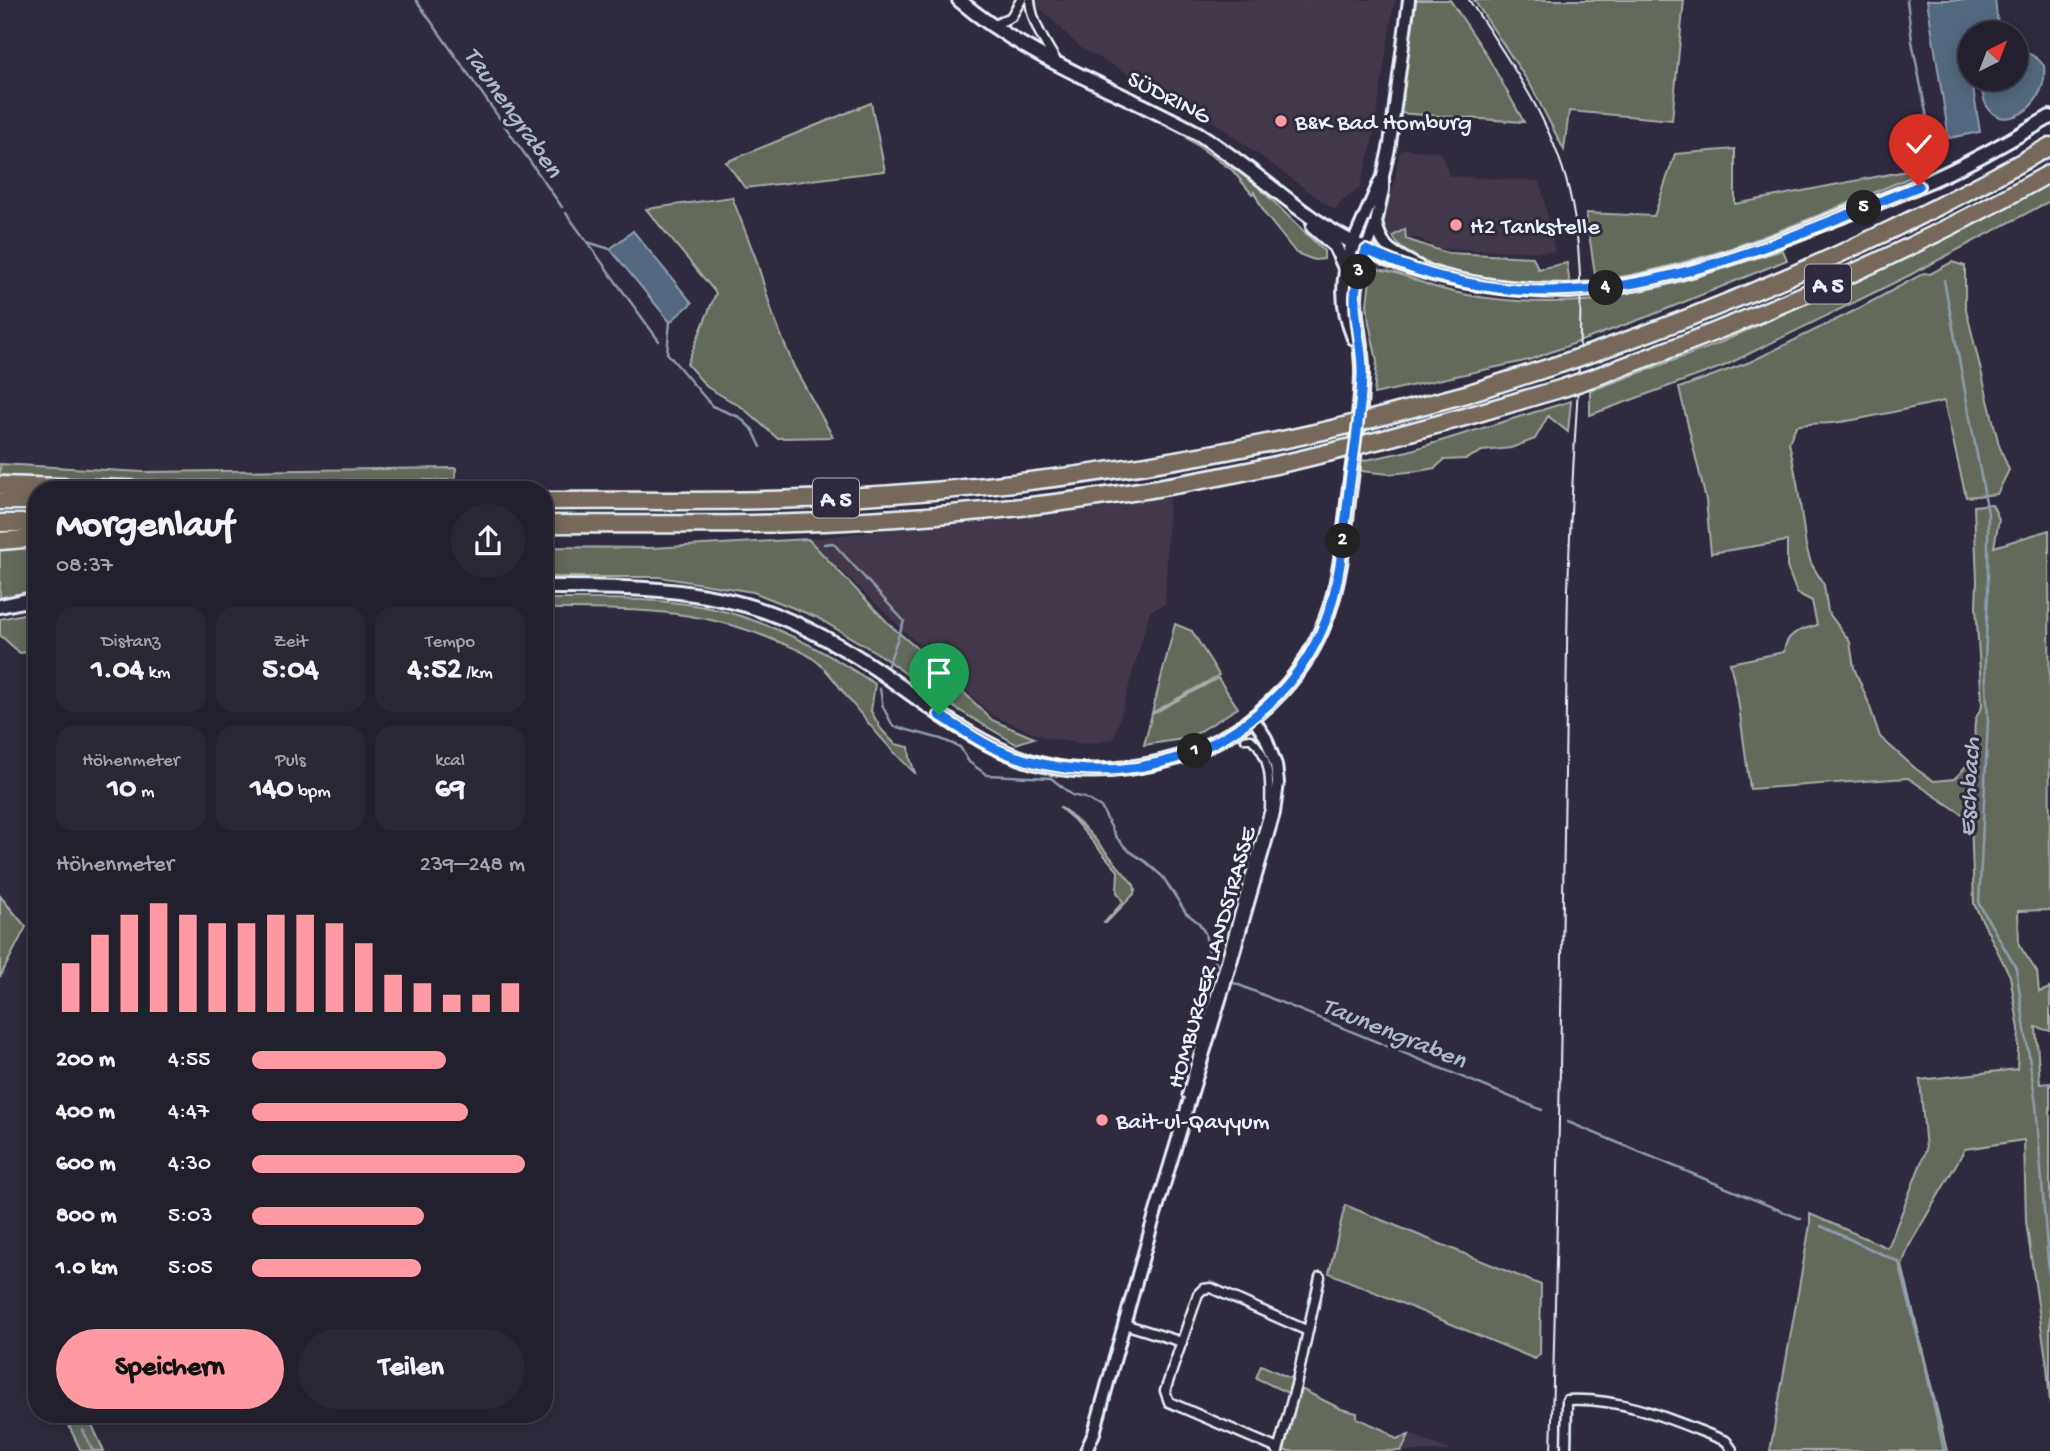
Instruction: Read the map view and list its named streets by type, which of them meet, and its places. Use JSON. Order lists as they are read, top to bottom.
{
  "streets": {
    "highway": ["A 5"],
    "main road": ["SÜDRING"],
    "street": ["HOMBURGER LANDSTRASSE"]
  },
  "water": ["Taunengraben", "Eschbach"],
  "places": ["B&K Bad Homburg", "H2 Tankstelle", "Bait-ul-Qayyum"],
  "north": "top right",
  "page": {
    "pins": [
      "5",
      "3",
      "4",
      "2",
      "1"
    ],
    "heading": ["Morgenlauf", "08:37"],
    "stats": [
      ["Distanz", "1.04 km"],
      ["Zeit", "5:04"],
      ["Tempo", "4:52 /km"],
      ["Höhenmeter", "10 m"],
      ["Puls", "140 bpm"],
      ["kcal", "69"]
    ],
    "chart": ["Höhenmeter", "239–248 m"],
    "list": [
      {
        "name": "200 m",
        "note": "4:55"
      },
      {
        "name": "400 m",
        "note": "4:47"
      },
      {
        "name": "600 m",
        "note": "4:30"
      },
      {
        "name": "800 m",
        "note": "5:03"
      },
      {
        "name": "1.0 km",
        "note": "5:05"
      }
    ],
    "buttons": ["Speichern", "Teilen"]
  }
}
